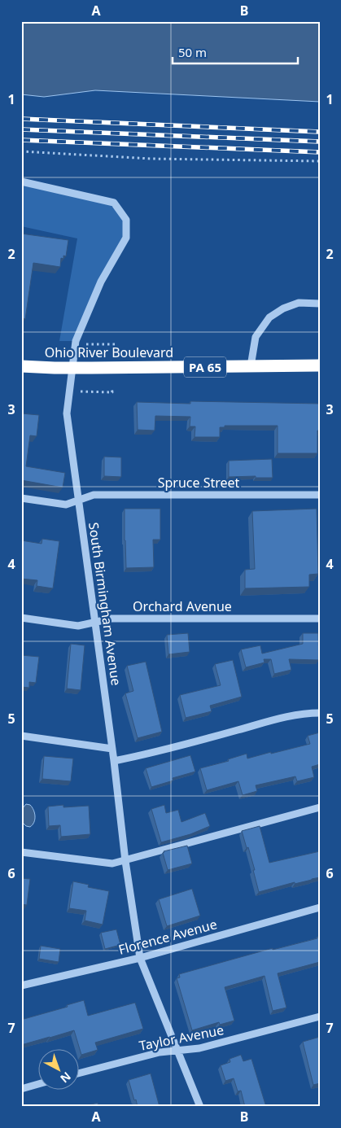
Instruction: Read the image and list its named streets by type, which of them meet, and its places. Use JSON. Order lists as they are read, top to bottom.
{
  "streets": {
    "highway": ["Ohio River Boulevard", "PA 65"],
    "street": [
      "Spruce Street",
      "South Birmingham Avenue",
      "Orchard Avenue",
      "Florence Avenue",
      "Taylor Avenue"
    ]
  },
  "crossings": [
    ["Spruce Street", "South Birmingham Avenue"],
    ["South Birmingham Avenue", "Orchard Avenue"],
    ["South Birmingham Avenue", "Florence Avenue"],
    ["South Birmingham Avenue", "Taylor Avenue"]
  ],
  "scale_bar": "50 m",
  "north": "bottom right",
  "grid": {
    "columns": ["A", "B"],
    "rows": [
      "1",
      "2",
      "3",
      "4",
      "5",
      "6",
      "7"
    ]
  }
}
